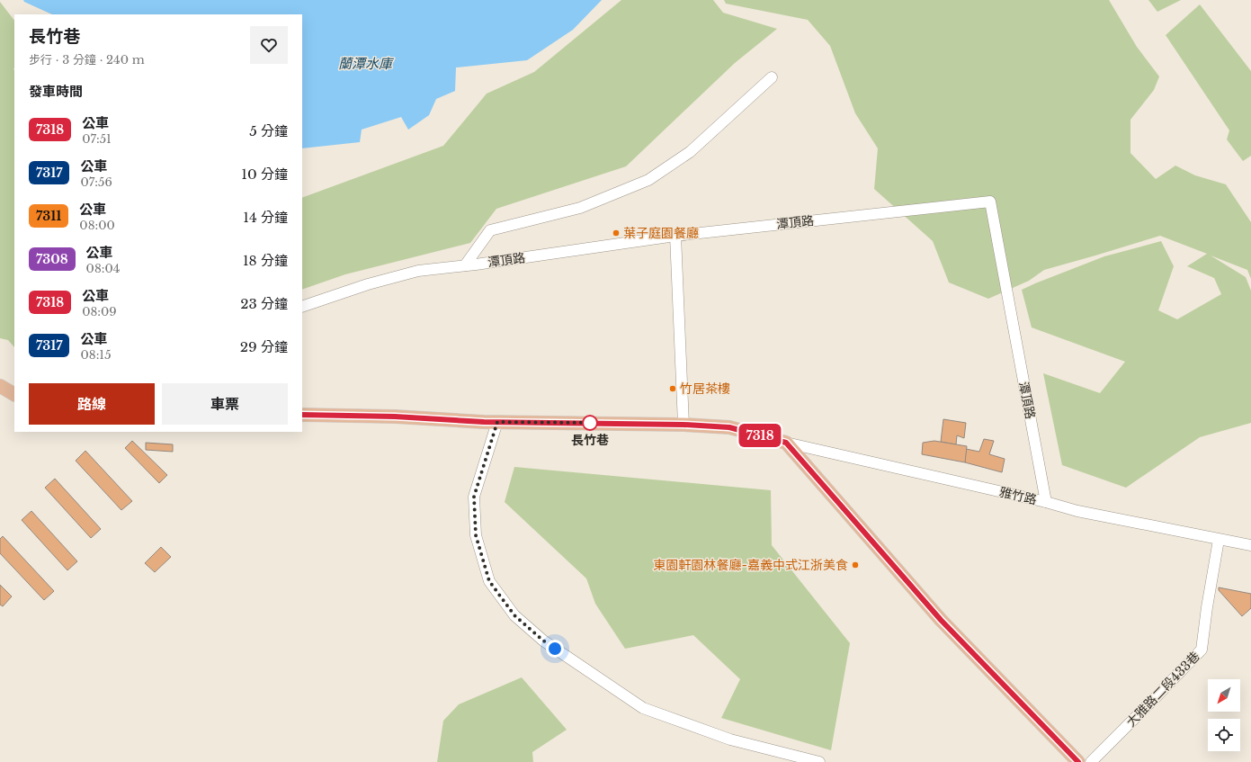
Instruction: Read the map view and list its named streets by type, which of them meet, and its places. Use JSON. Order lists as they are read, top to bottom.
{
  "streets": {
    "street": ["潭頂路", "雅竹路", "大雅路二段433巷"]
  },
  "crossings": [
    ["潭頂路", "雅竹路"],
    ["雅竹路", "大雅路二段433巷"]
  ],
  "water": ["蘭潭水庫"],
  "places": [
    "葉子庭園餐廳",
    "竹居茶樓",
    "長竹巷",
    "東園軒園林餐廳-嘉義中式江浙美食"
  ],
  "lines": ["bus line 7318"],
  "north": "bottom left",
  "page": {
    "on_map": "7318",
    "heading": [
      ["長竹巷", "步行 · 3 分鐘 · 240 m"],
      "發車時間"
    ],
    "list": [
      {
        "mark": "7318",
        "name": "公車",
        "note": "07:51",
        "value": "5 分鐘"
      },
      {
        "mark": "7317",
        "name": "公車",
        "note": "07:56",
        "value": "10 分鐘"
      },
      {
        "mark": "7311",
        "name": "公車",
        "note": "08:00",
        "value": "14 分鐘"
      },
      {
        "mark": "7308",
        "name": "公車",
        "note": "08:04",
        "value": "18 分鐘"
      },
      {
        "mark": "7318",
        "name": "公車",
        "note": "08:09",
        "value": "23 分鐘"
      },
      {
        "mark": "7317",
        "name": "公車",
        "note": "08:15",
        "value": "29 分鐘"
      }
    ],
    "buttons": ["路線", "車票"]
  }
}
